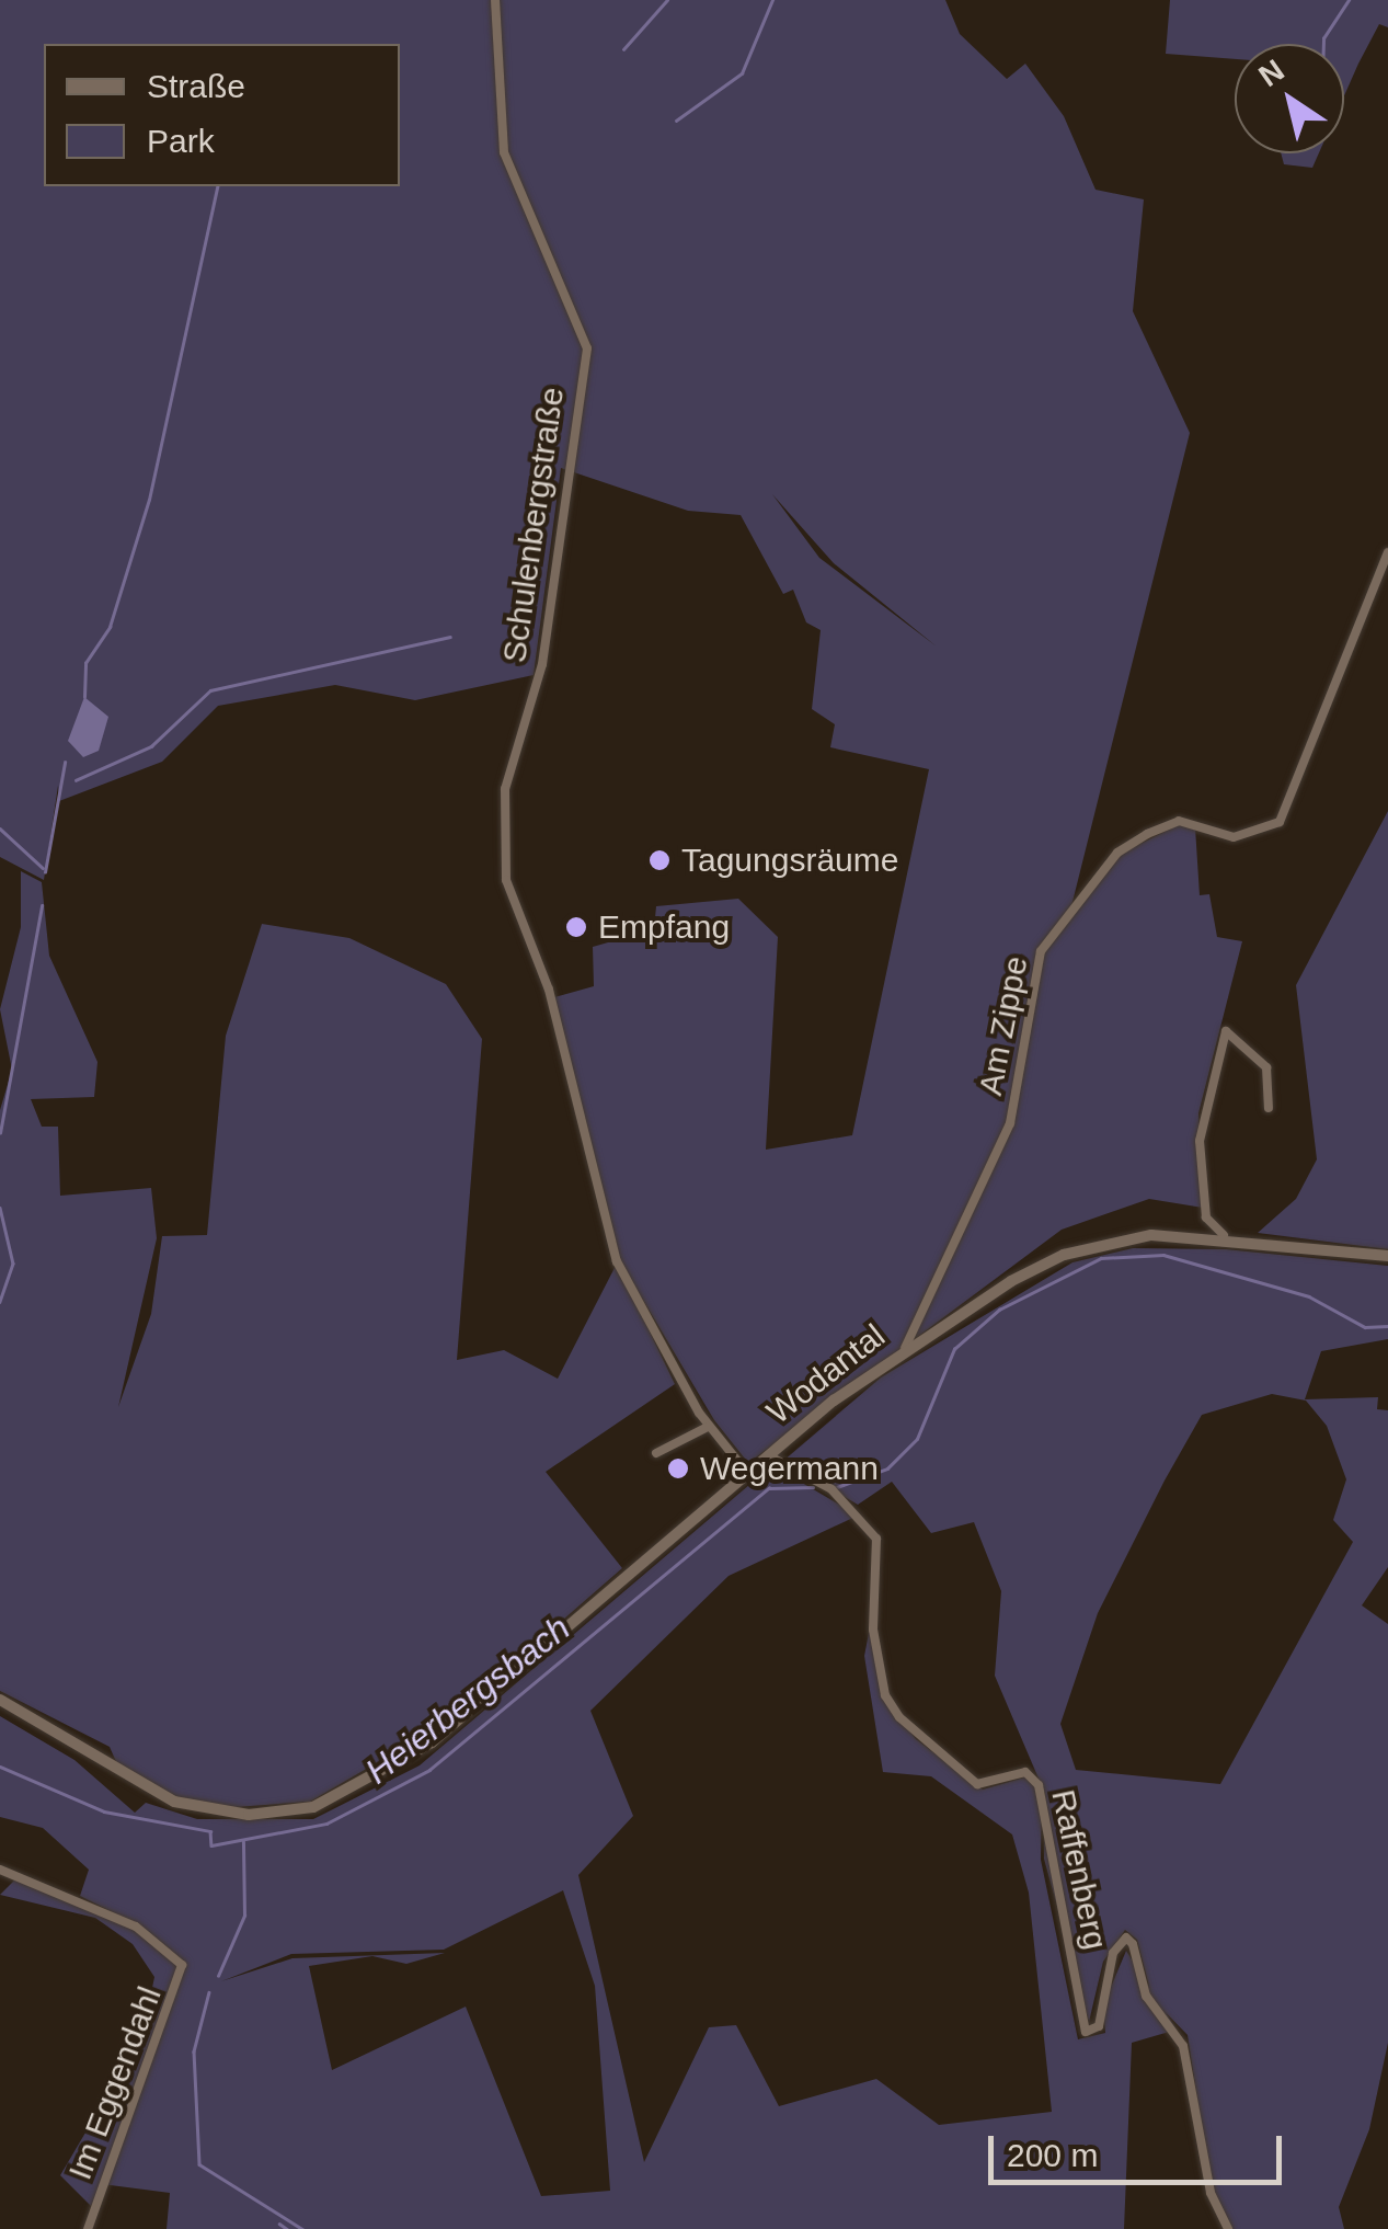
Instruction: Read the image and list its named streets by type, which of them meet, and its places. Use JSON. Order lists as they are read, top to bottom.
{
  "streets": {
    "main road": ["Wodantal"],
    "street": [
      "Schulenbergstraße",
      "Am Zippe",
      "Raffenberg",
      "Im Eggendahl"
    ]
  },
  "crossings": [
    ["Schulenbergstraße", "Wodantal"],
    ["Am Zippe", "Wodantal"],
    ["Wodantal", "Raffenberg"]
  ],
  "water": ["Heierbergsbach"],
  "places": ["Tagungsräume", "Empfang", "Wegermann"],
  "legend": ["Straße", "Park"],
  "scale_bar": "200 m",
  "north": "top left"
}
